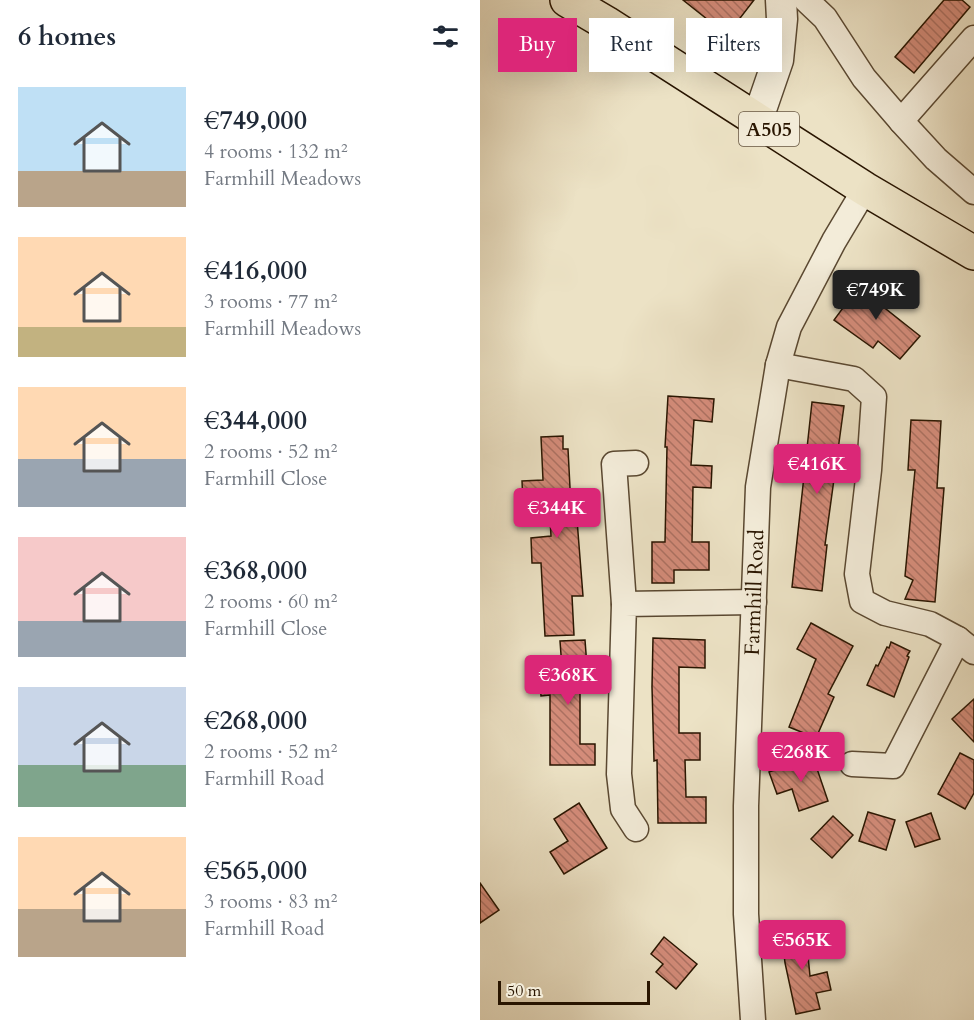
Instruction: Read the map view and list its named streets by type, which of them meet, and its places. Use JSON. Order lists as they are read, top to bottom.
{
  "streets": {
    "highway": ["A505"],
    "street": ["Farmhill Road"]
  },
  "crossings": [
    ["A505", "Farmhill Road"]
  ],
  "scale_bar": "50 m",
  "page": {
    "heading": "6 homes",
    "chip": ["Buy", "Rent", "Filters"],
    "list": [
      {
        "name": "€749,000",
        "note": "4 rooms · 132 m² · Farmhill Meadows"
      },
      {
        "name": "€416,000",
        "note": "3 rooms · 77 m² · Farmhill Meadows"
      },
      {
        "name": "€344,000",
        "note": "2 rooms · 52 m² · Farmhill Close"
      },
      {
        "name": "€368,000",
        "note": "2 rooms · 60 m² · Farmhill Close"
      },
      {
        "name": "€268,000",
        "note": "2 rooms · 52 m² · Farmhill Road"
      },
      {
        "name": "€565,000",
        "note": "3 rooms · 83 m² · Farmhill Road"
      }
    ],
    "price": [
      "€749K",
      "€416K",
      "€344K",
      "€368K",
      "€268K",
      "€565K"
    ],
    "scale": "50 m"
  }
}
